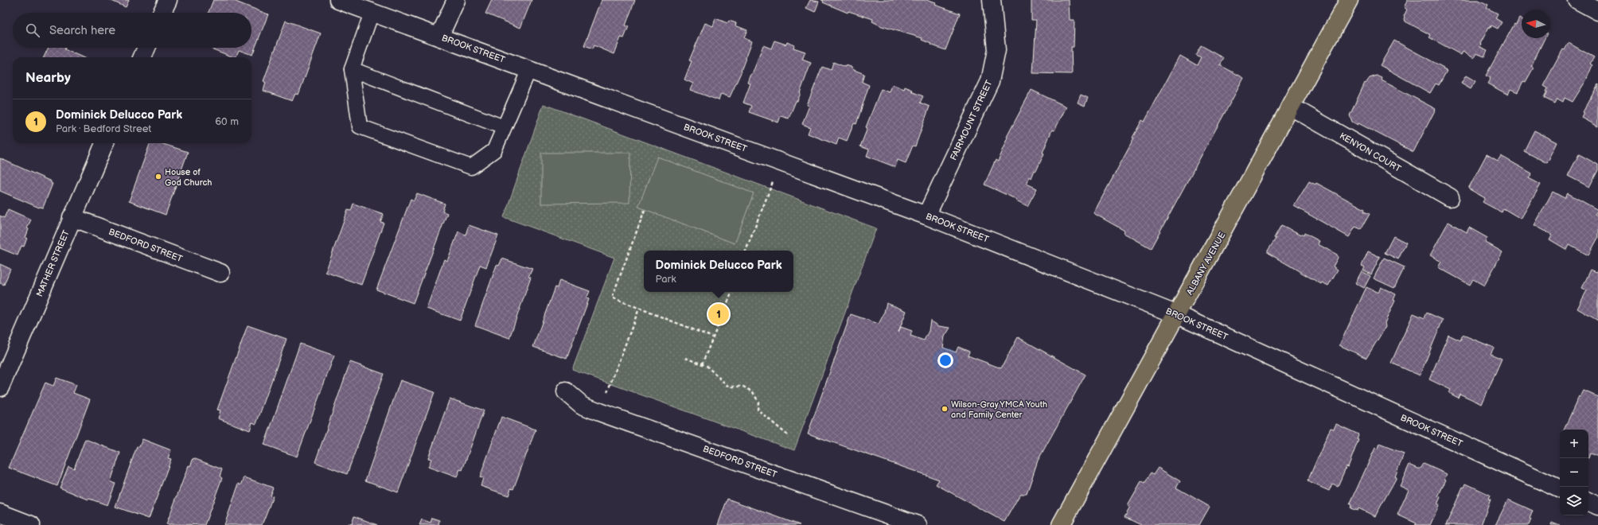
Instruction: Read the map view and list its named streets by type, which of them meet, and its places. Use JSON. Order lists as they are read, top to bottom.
{
  "streets": {
    "highway": ["ALBANY AVENUE"],
    "street": [
      "BROOK STREET",
      "FAIRMOUNT STREET",
      "KENYON COURT",
      "BEDFORD STREET",
      "MATHER STREET"
    ]
  },
  "crossings": [
    ["BROOK STREET", "FAIRMOUNT STREET"],
    ["BROOK STREET", "ALBANY AVENUE"],
    ["KENYON COURT", "ALBANY AVENUE"],
    ["BEDFORD STREET", "MATHER STREET"]
  ],
  "places": ["House of God Church", "Wilson-Gray YMCA Youth and Family Center"],
  "north": "left",
  "page": {
    "search": "Search here",
    "heading": "Nearby",
    "list": [
      {
        "mark": "1",
        "name": "Dominick Delucco Park",
        "note": "Park · Bedford Street",
        "value": "60 m"
      }
    ],
    "popup": ["Dominick Delucco Park", "Park"],
    "pins": "1",
    "map_buttons": ["+", "−"]
  }
}
